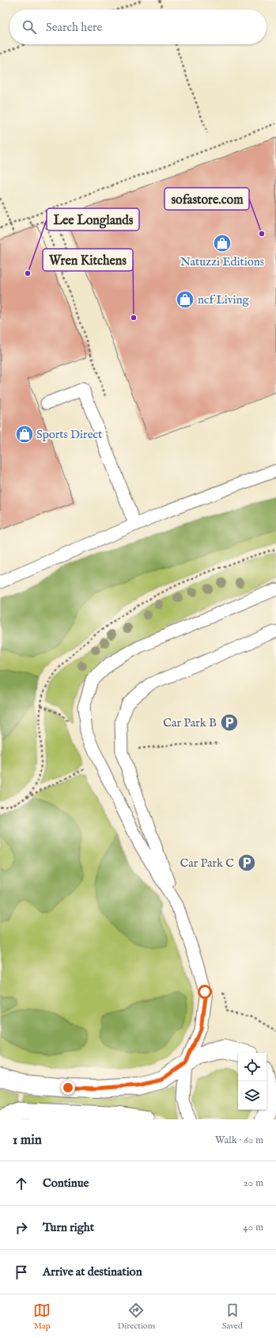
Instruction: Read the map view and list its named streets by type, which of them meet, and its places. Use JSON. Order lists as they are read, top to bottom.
{
  "places": {
    "other": ["sofastore.com", "Lee Longlands", "Wren Kitchens"],
    "shop": ["Natuzzi Editions", "ncf Living", "Sports Direct"],
    "parking": ["Car Park B", "Car Park C"]
  },
  "page": {
    "search": "Search here",
    "heading": ["1 min", "Walk · 60 m"],
    "list": [
      ["Continue", "20 m"],
      ["Turn right", "40 m"],
      "Arrive at destination"
    ],
    "nav": ["Map", "Directions", "Saved"]
  }
}
